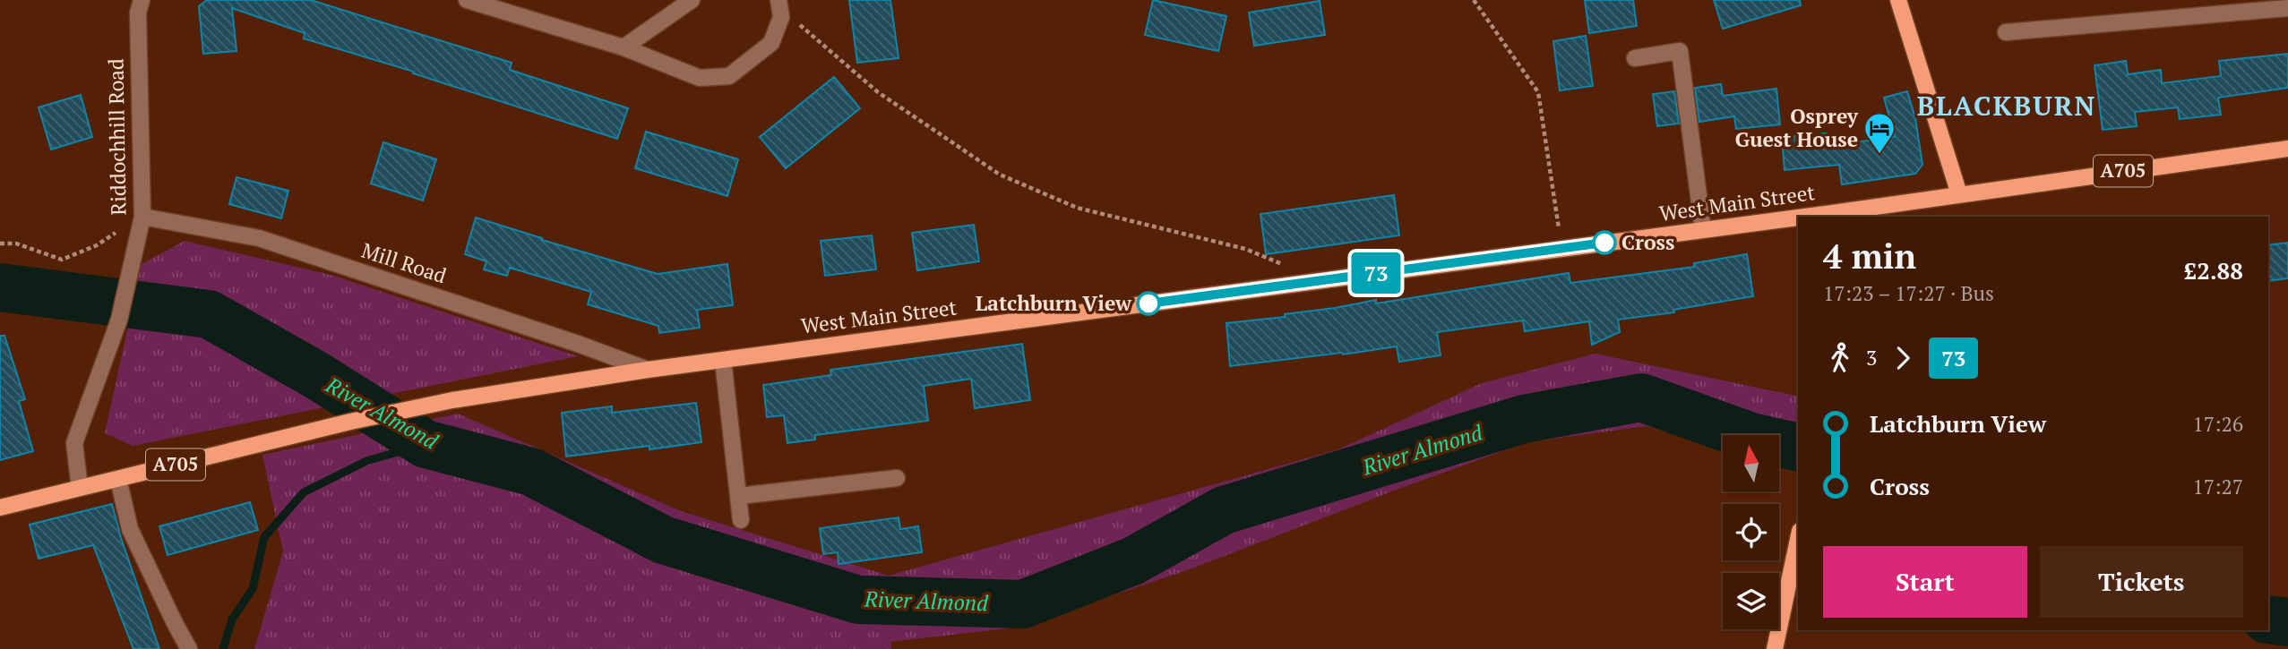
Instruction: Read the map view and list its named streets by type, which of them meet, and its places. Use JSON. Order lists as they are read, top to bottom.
{
  "streets": {
    "main road": ["A705", "West Main Street"],
    "street": ["Riddochhill Road", "Mill Road"]
  },
  "crossings": [
    ["Riddochhill Road", "West Main Street"],
    ["Riddochhill Road", "Mill Road"],
    ["A705", "West Main Street"],
    ["West Main Street", "Mill Road"]
  ],
  "districts": ["BLACKBURN"],
  "water": ["River Almond"],
  "places": {
    "hotel": ["Osprey Guest House"],
    "other": ["Cross", "Latchburn View"]
  },
  "lines": ["bus line 73"],
  "north": "top",
  "page": {
    "on_map": "73",
    "heading": ["4 min", "17:23 – 17:27 · Bus", "£2.88"],
    "legs": ["3", "73"],
    "list": [
      {
        "name": "Latchburn View",
        "value": "17:26"
      },
      {
        "name": "Cross",
        "value": "17:27"
      }
    ],
    "buttons": ["Start", "Tickets"]
  }
}
